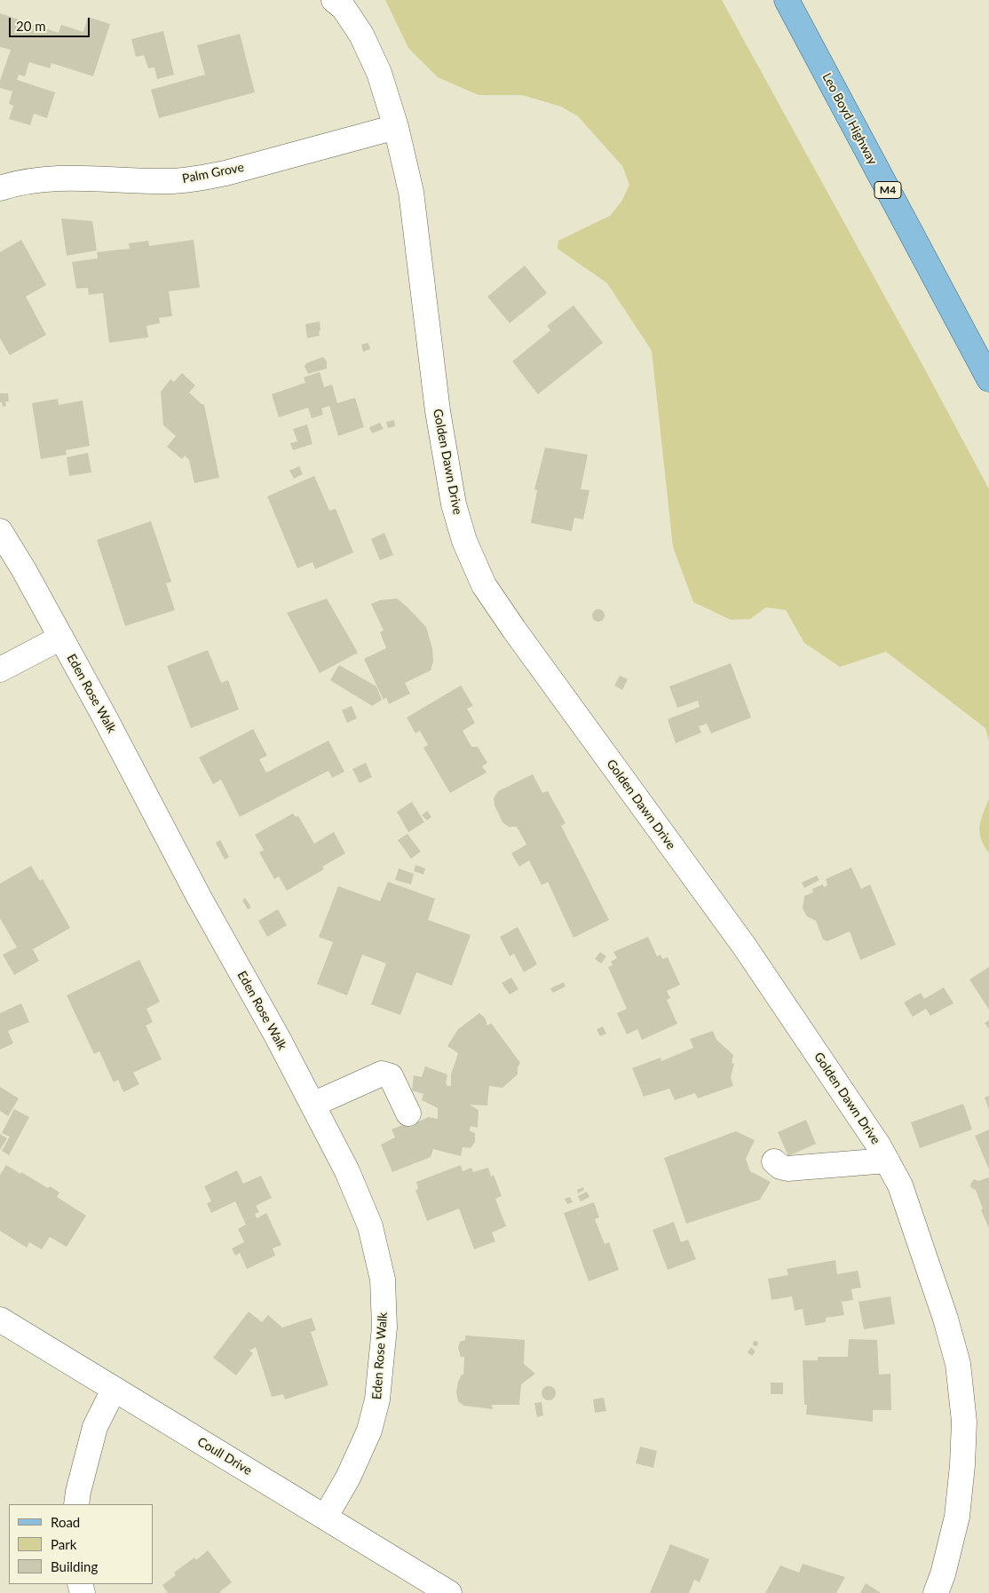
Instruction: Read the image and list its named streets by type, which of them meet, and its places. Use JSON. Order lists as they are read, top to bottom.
{
  "streets": {
    "main road": ["Leo Boyd Highway", "M4"],
    "street": [
      "Palm Grove",
      "Golden Dawn Drive",
      "Eden Rose Walk",
      "Coull Drive"
    ]
  },
  "crossings": [
    ["Palm Grove", "Golden Dawn Drive"],
    ["Eden Rose Walk", "Coull Drive"]
  ],
  "legend": ["Road", "Park", "Building"],
  "scale_bar": "20 m"
}
